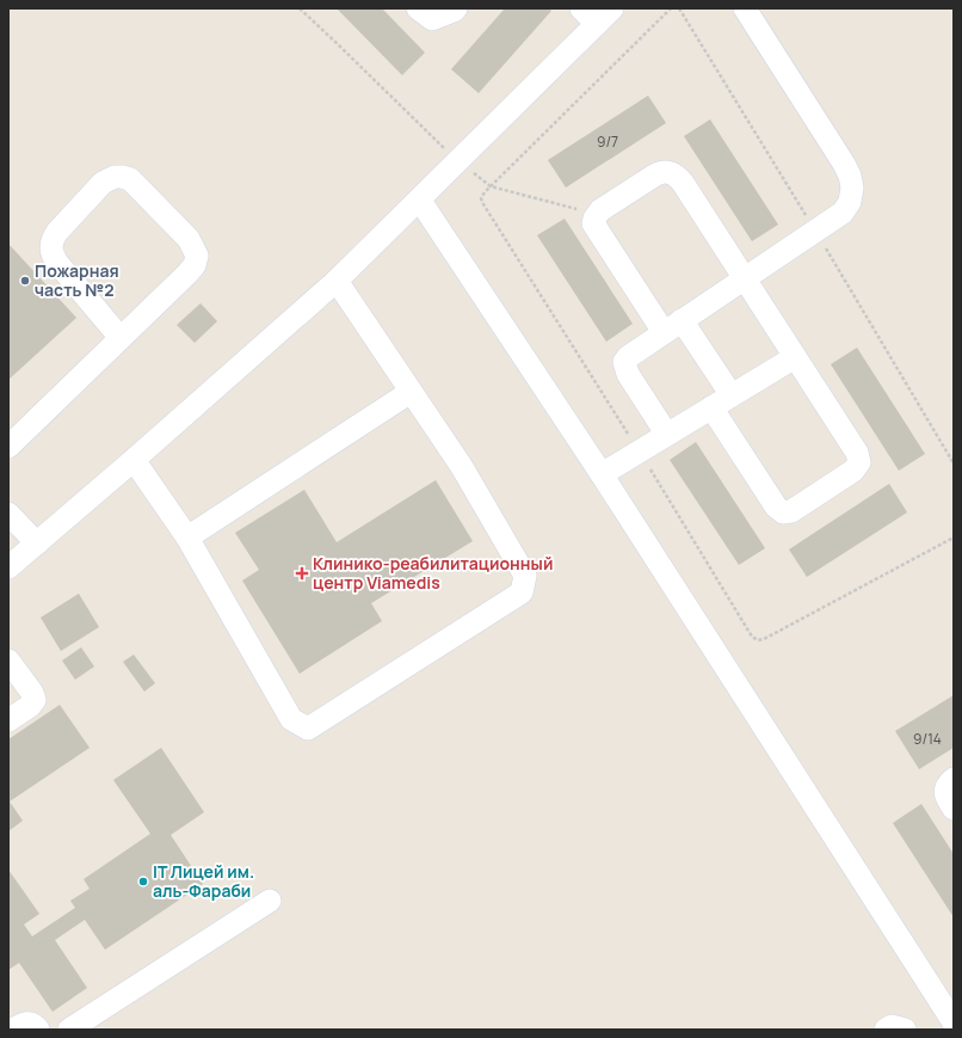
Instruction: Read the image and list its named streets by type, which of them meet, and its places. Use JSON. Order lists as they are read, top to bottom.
{
  "places": {
    "other": ["Пожарная часть №2", "IT Лицей им. аль-Фараби"],
    "health": ["Клинико-реабилитационный центр Viamedis"]
  },
  "house_numbers": ["9/7", "9/14"]
}
